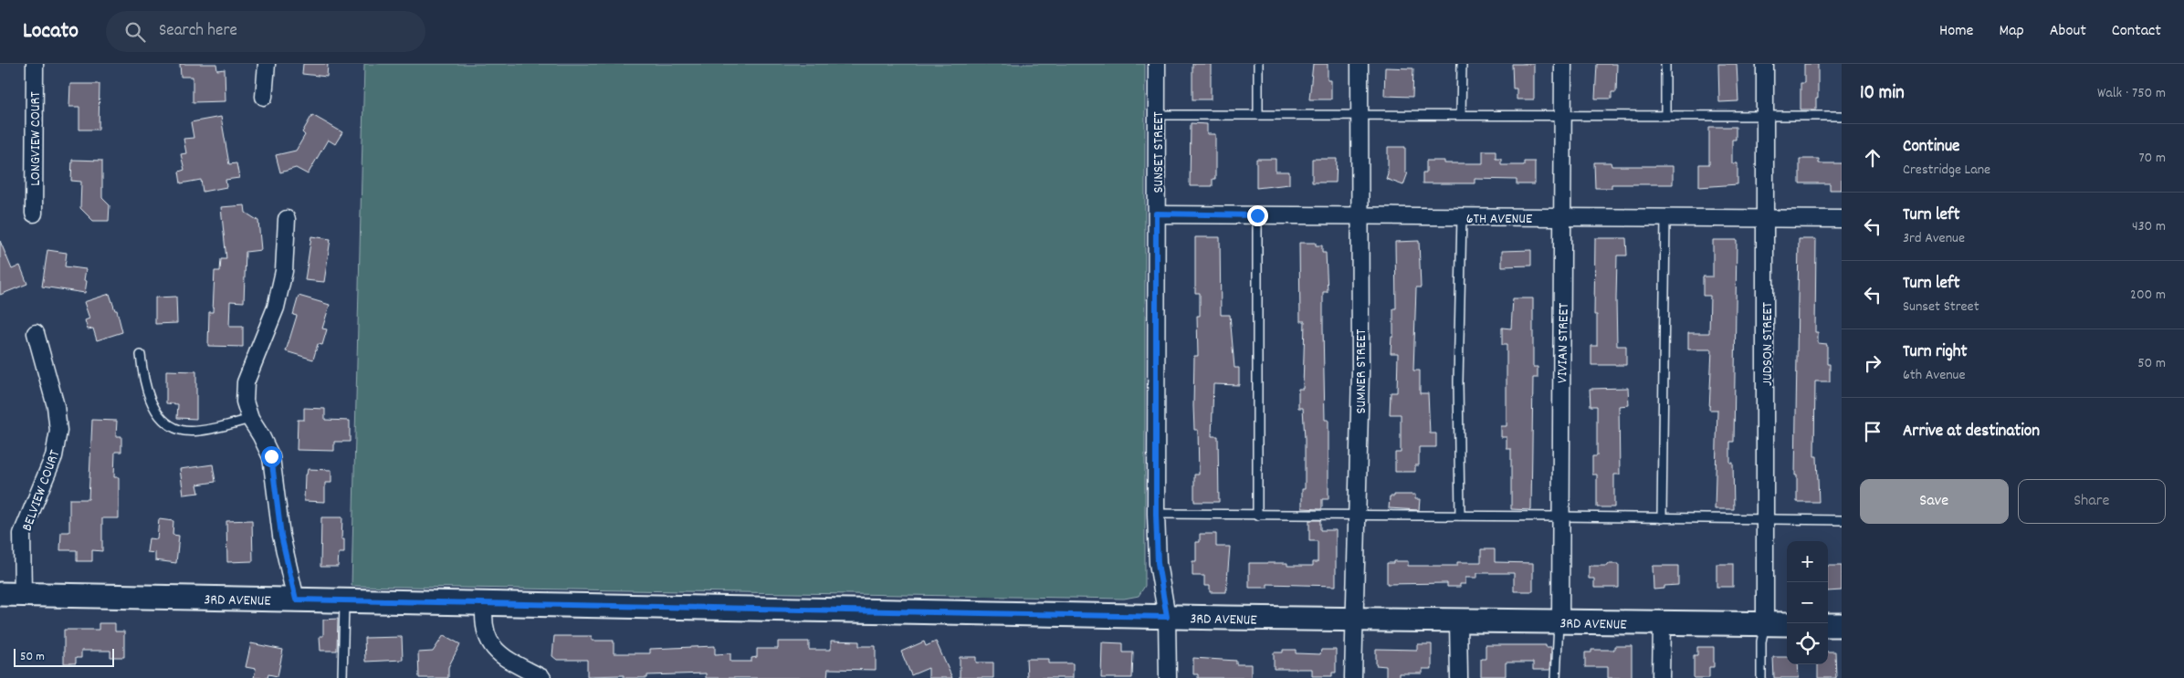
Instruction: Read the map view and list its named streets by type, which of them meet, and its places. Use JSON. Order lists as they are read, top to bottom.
{
  "streets": {
    "street": [
      "LONGVIEW COURT",
      "SUNSET STREET",
      "6TH AVENUE",
      "VIVIAN STREET",
      "JUDSON STREET",
      "SUMNER STREET",
      "BELVIEW COURT",
      "3RD AVENUE"
    ]
  },
  "crossings": [
    ["SUNSET STREET", "6TH AVENUE"],
    ["SUNSET STREET", "3RD AVENUE"],
    ["6TH AVENUE", "VIVIAN STREET"],
    ["6TH AVENUE", "JUDSON STREET"],
    ["6TH AVENUE", "SUMNER STREET"],
    ["VIVIAN STREET", "3RD AVENUE"],
    ["JUDSON STREET", "3RD AVENUE"],
    ["SUMNER STREET", "3RD AVENUE"],
    ["BELVIEW COURT", "3RD AVENUE"]
  ],
  "scale_bar": "50 m",
  "page": {
    "header": "Locato",
    "search": "Search here",
    "nav": [
      "Home",
      "Map",
      "About",
      "Contact"
    ],
    "heading": ["10 min", "Walk · 750 m"],
    "list": [
      ["Continue", "Crestridge Lane", "70 m"],
      ["Turn left", "3rd Avenue", "430 m"],
      ["Turn left", "Sunset Street", "200 m"],
      ["Turn right", "6th Avenue", "50 m"],
      "Arrive at destination"
    ],
    "buttons": ["Save", "Share"],
    "map_buttons": ["+", "−"],
    "scale": "50 m"
  }
}
